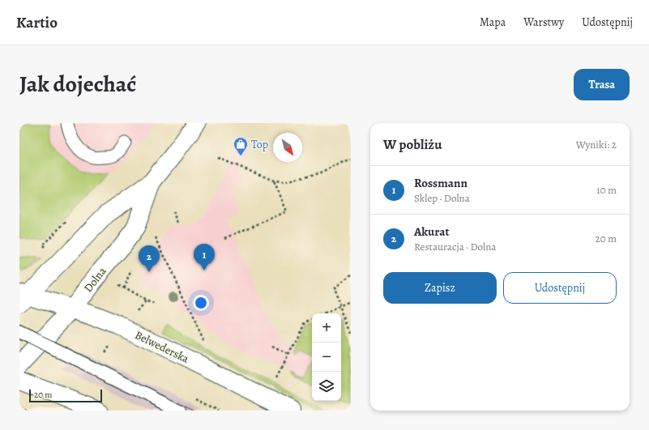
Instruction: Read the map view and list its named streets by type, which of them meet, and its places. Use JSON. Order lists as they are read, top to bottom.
{
  "streets": {
    "street": ["Dolna", "Belwederska"]
  },
  "crossings": [
    ["Dolna", "Belwederska"]
  ],
  "places": {
    "shop": ["Top"]
  },
  "scale_bar": "20 m",
  "north": "bottom right",
  "page": {
    "header": "Kartio",
    "nav": ["Mapa", "Warstwy", "Udostępnij"],
    "title": "Jak dojechać",
    "buttons": [
      "Trasa",
      ["Zapisz", "Udostępnij"]
    ],
    "heading": ["W pobliżu", "Wyniki: 2"],
    "list": [
      {
        "mark": "1",
        "name": "Rossmann",
        "note": "Sklep · Dolna",
        "value": "10 m"
      },
      {
        "mark": "2",
        "name": "Akurat",
        "note": "Restauracja · Dolna",
        "value": "20 m"
      }
    ],
    "pins": ["1", "2"],
    "map_buttons": ["+", "−"],
    "scale": "20 m"
  }
}
